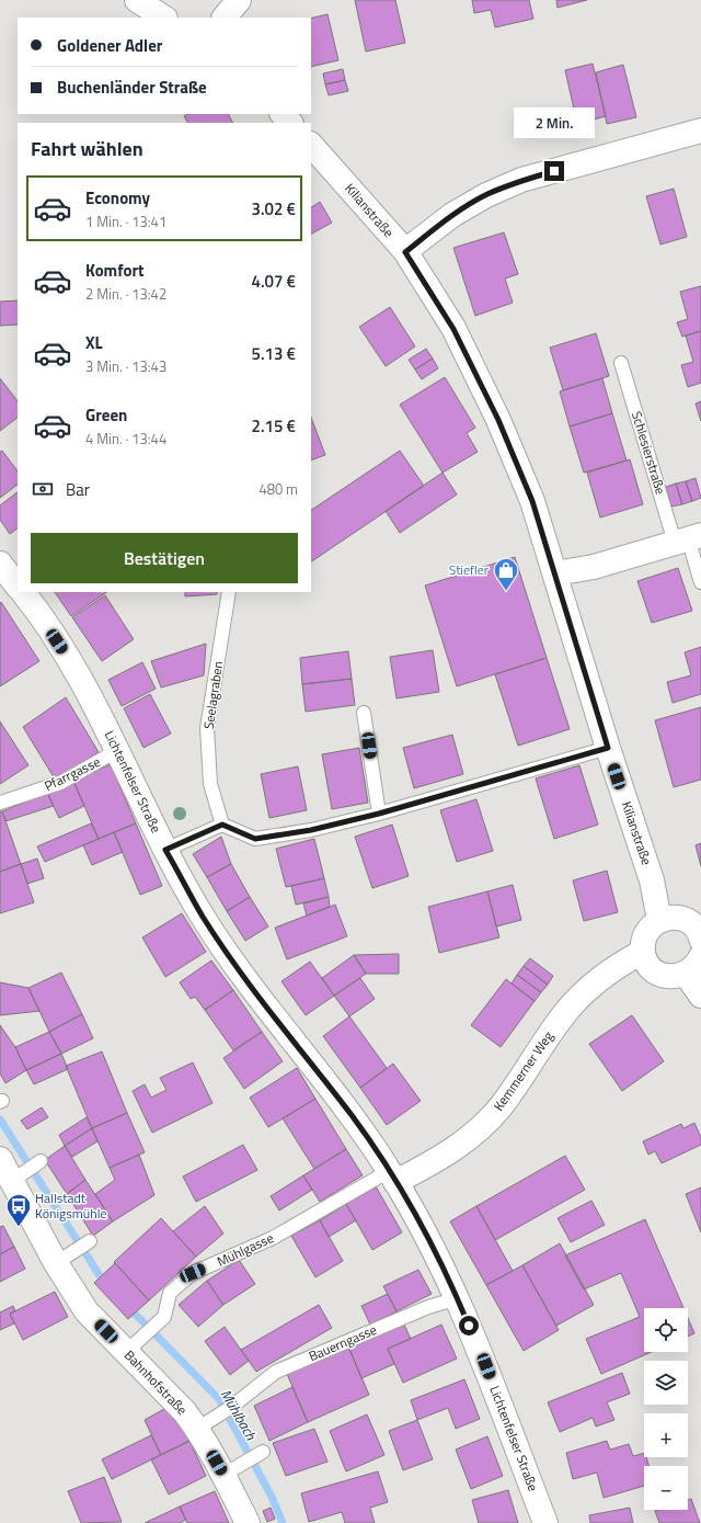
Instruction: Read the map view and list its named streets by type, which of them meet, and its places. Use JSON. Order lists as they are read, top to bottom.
{
  "streets": {
    "street": [
      "Kilianstraße",
      "Lichtenfelser Straße",
      "Kemmerner Weg",
      "Bahnhofstraße"
    ],
    "lane": [
      "Schlesierstraße",
      "Seelagraben",
      "Pfarrgasse",
      "Mühlgasse",
      "Bauerngasse"
    ]
  },
  "crossings": [
    ["Pfarrgasse", "Lichtenfelser Straße"],
    ["Lichtenfelser Straße", "Kemmerner Weg"],
    ["Lichtenfelser Straße", "Mühlgasse"],
    ["Lichtenfelser Straße", "Bauerngasse"],
    ["Kemmerner Weg", "Mühlgasse"],
    ["Mühlgasse", "Bahnhofstraße"],
    ["Bauerngasse", "Bahnhofstraße"]
  ],
  "water": ["Mühlbach"],
  "places": {
    "shop": ["Stiefler"],
    "bus stop": ["Hallstadt Königsmühle"]
  },
  "page": {
    "banner": ["Goldener Adler", "Buchenländer Straße"],
    "bubble": "2 Min.",
    "heading": "Fahrt wählen",
    "list": [
      {
        "name": "Economy",
        "note": "1 Min. · 13:41",
        "value": "3.02 €"
      },
      {
        "name": "Komfort",
        "note": "2 Min. · 13:42",
        "value": "4.07 €"
      },
      {
        "name": "XL",
        "note": "3 Min. · 13:43",
        "value": "5.13 €"
      },
      {
        "name": "Green",
        "note": "4 Min. · 13:44",
        "value": "2.15 €"
      }
    ],
    "pay": ["Bar", "480 m"],
    "buttons": "Bestätigen",
    "map_buttons": ["+", "−"]
  }
}
